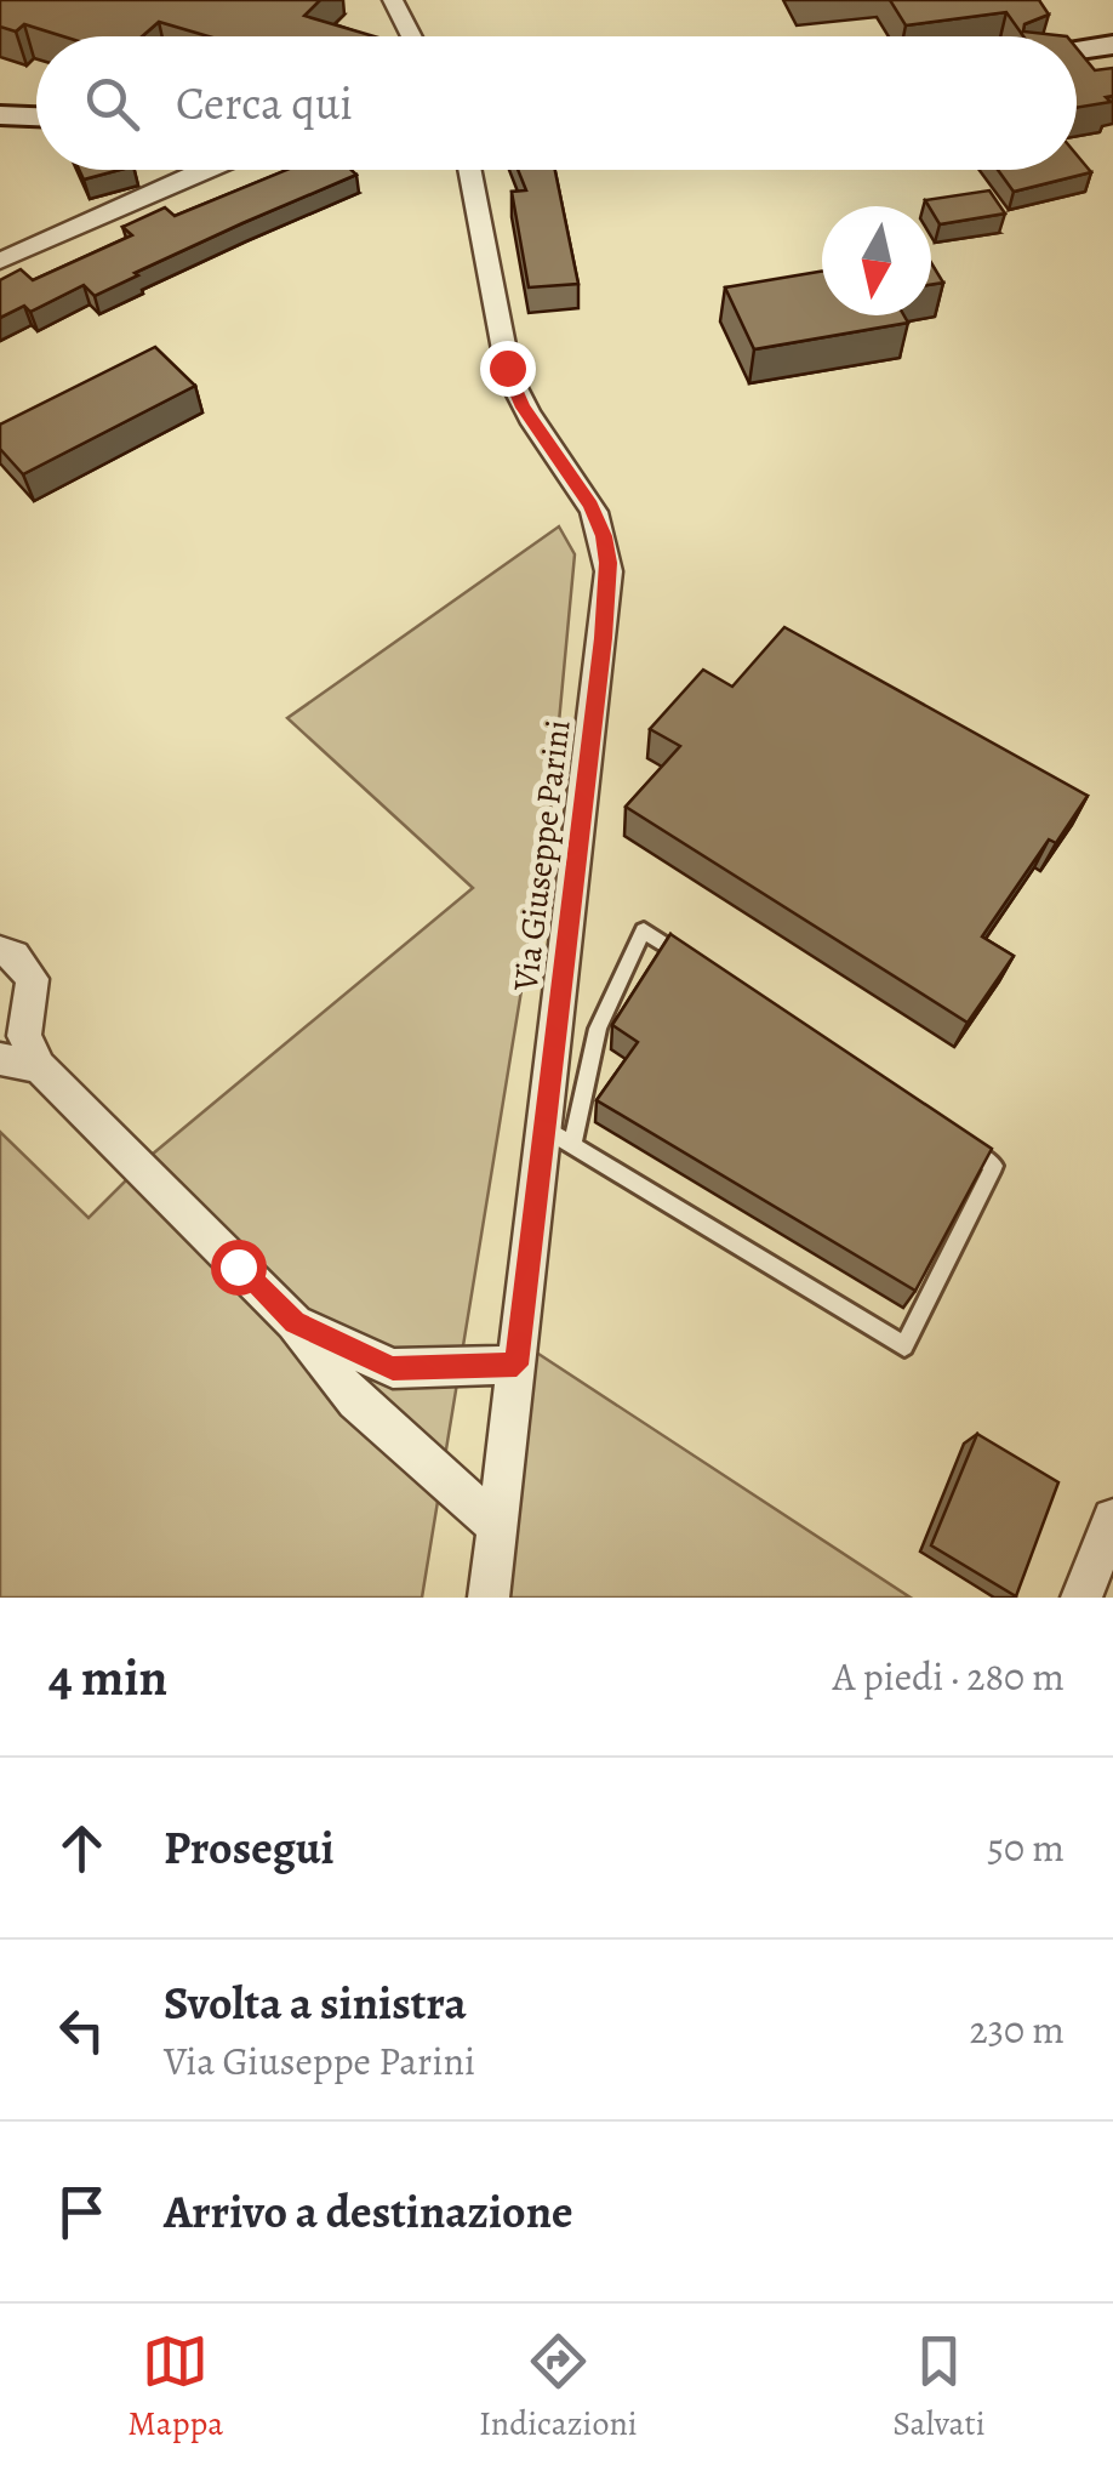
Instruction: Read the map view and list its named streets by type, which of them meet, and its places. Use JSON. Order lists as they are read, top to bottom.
{
  "streets": {
    "street": ["Via Giuseppe Parini"]
  },
  "north": "bottom",
  "page": {
    "search": "Cerca qui",
    "heading": ["4 min", "A piedi · 280 m"],
    "list": [
      ["Prosegui", "50 m"],
      ["Svolta a sinistra", "Via Giuseppe Parini", "230 m"],
      "Arrivo a destinazione"
    ],
    "nav": ["Mappa", "Indicazioni", "Salvati"]
  }
}
